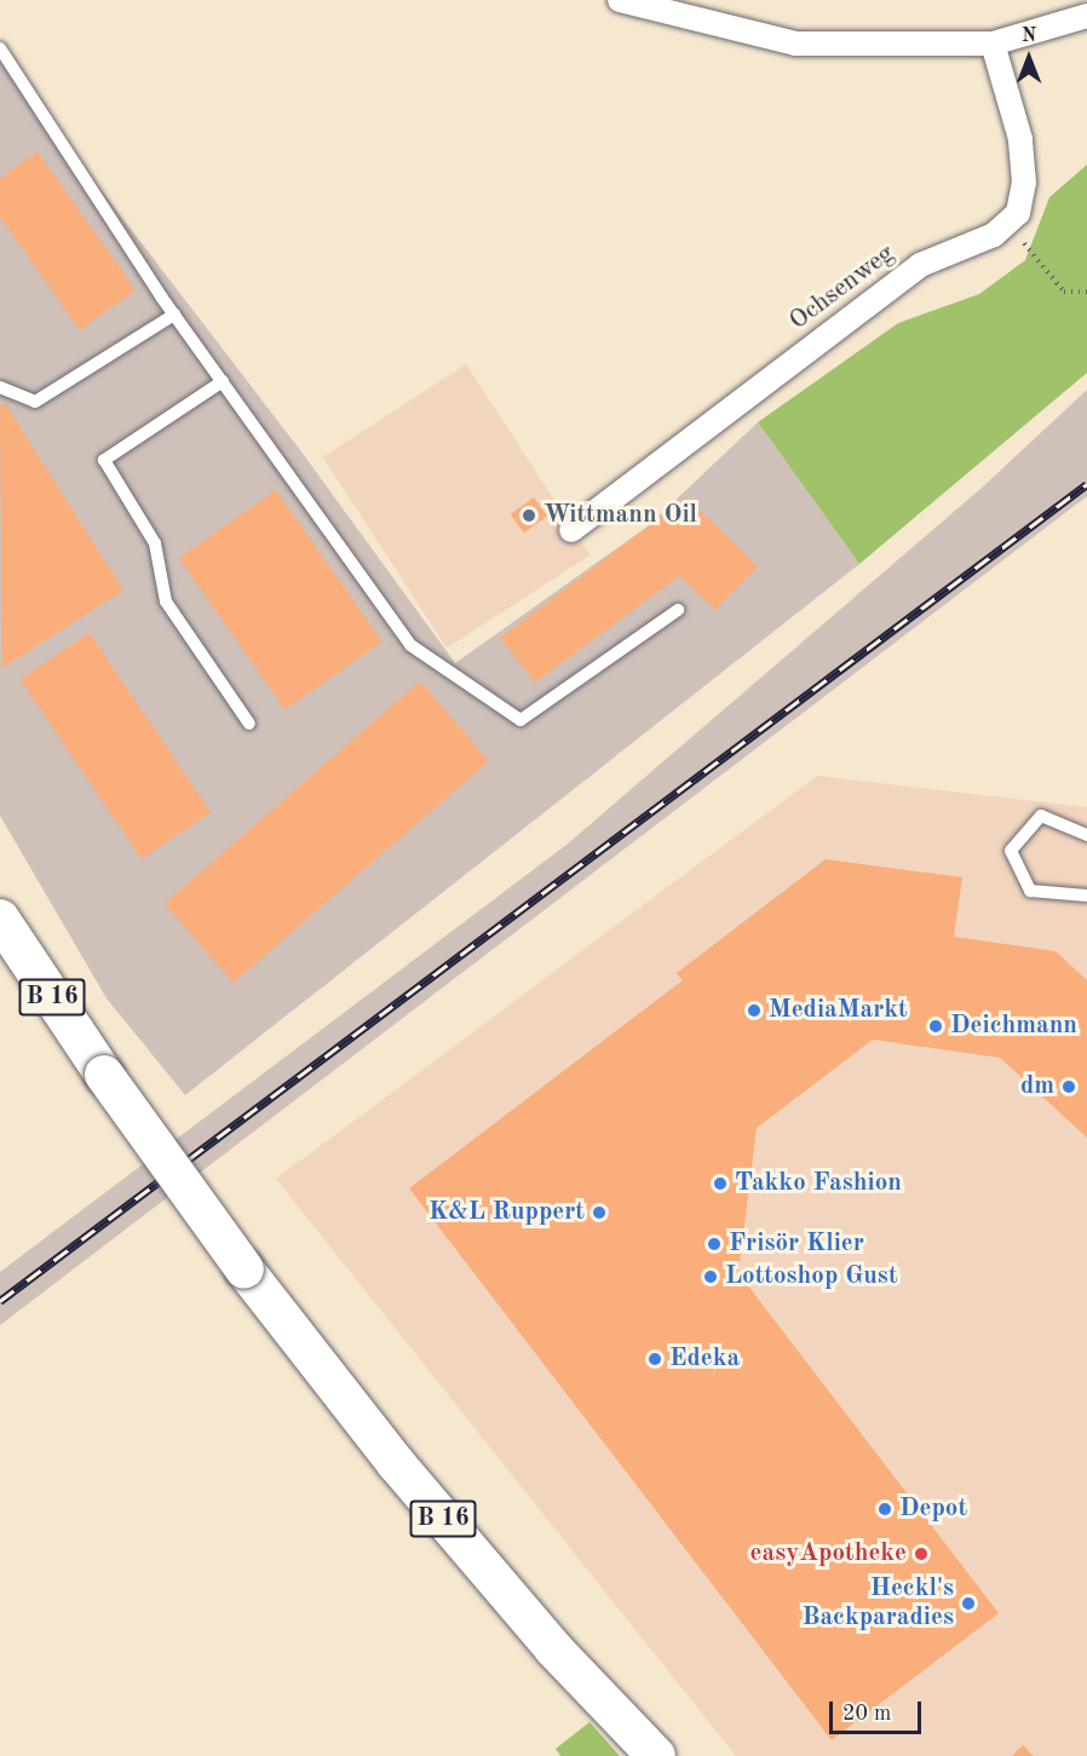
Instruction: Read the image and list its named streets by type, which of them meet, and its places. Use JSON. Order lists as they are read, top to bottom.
{
  "streets": {
    "main road": ["B 16"],
    "street": ["Ochsenweg"]
  },
  "places": [
    "Wittmann Oil",
    "MediaMarkt",
    "Deichmann",
    "dm",
    "Takko Fashion",
    "K&L Ruppert",
    "Frisör Klier",
    "Lottoshop Gust",
    "Edeka",
    "Depot",
    "easyApotheke",
    "Heckl's Backparadies"
  ],
  "scale_bar": "20 m",
  "north": "top"
}
